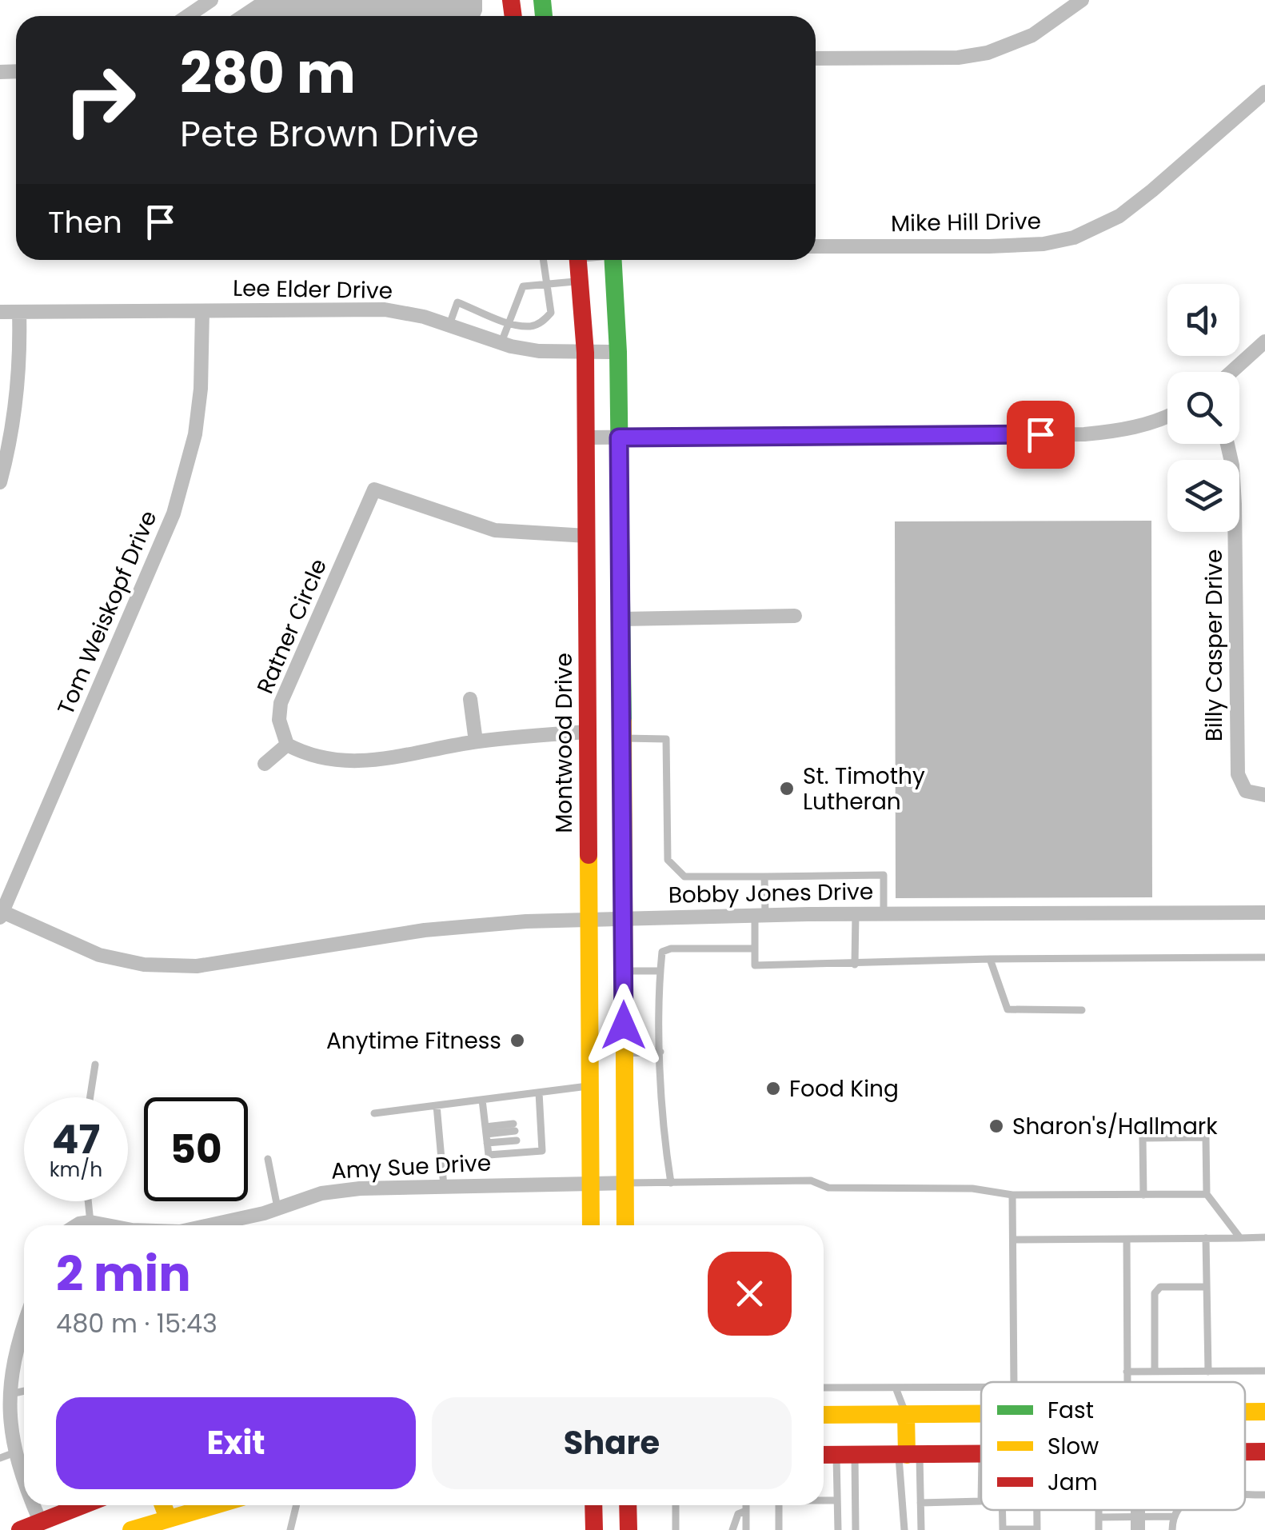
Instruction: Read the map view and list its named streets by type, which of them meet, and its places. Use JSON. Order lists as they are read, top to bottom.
{
  "streets": {
    "main road": ["Montwood Drive"],
    "street": [
      "Mike Hill Drive",
      "Lee Elder Drive",
      "Tom Weiskopf Drive",
      "Ratner Circle",
      "Billy Casper Drive",
      "Bobby Jones Drive",
      "Amy Sue Drive"
    ]
  },
  "crossings": [
    ["Lee Elder Drive", "Tom Weiskopf Drive"],
    ["Lee Elder Drive", "Montwood Drive"],
    ["Tom Weiskopf Drive", "Bobby Jones Drive"],
    ["Ratner Circle", "Montwood Drive"],
    ["Montwood Drive", "Bobby Jones Drive"],
    ["Montwood Drive", "Amy Sue Drive"]
  ],
  "places": [
    "St. Timothy Lutheran",
    "Anytime Fitness",
    "Food King",
    "Sharon's/Hallmark"
  ],
  "legend": ["Fast", "Slow", "Jam"],
  "page": {
    "turn": ["280 m", "Pete Brown Drive"],
    "then": "Then",
    "speed": "47 km/h",
    "limit": "50",
    "heading": ["2 min", "480 m · 15:43"],
    "buttons": ["Exit", "Share"]
  }
}
